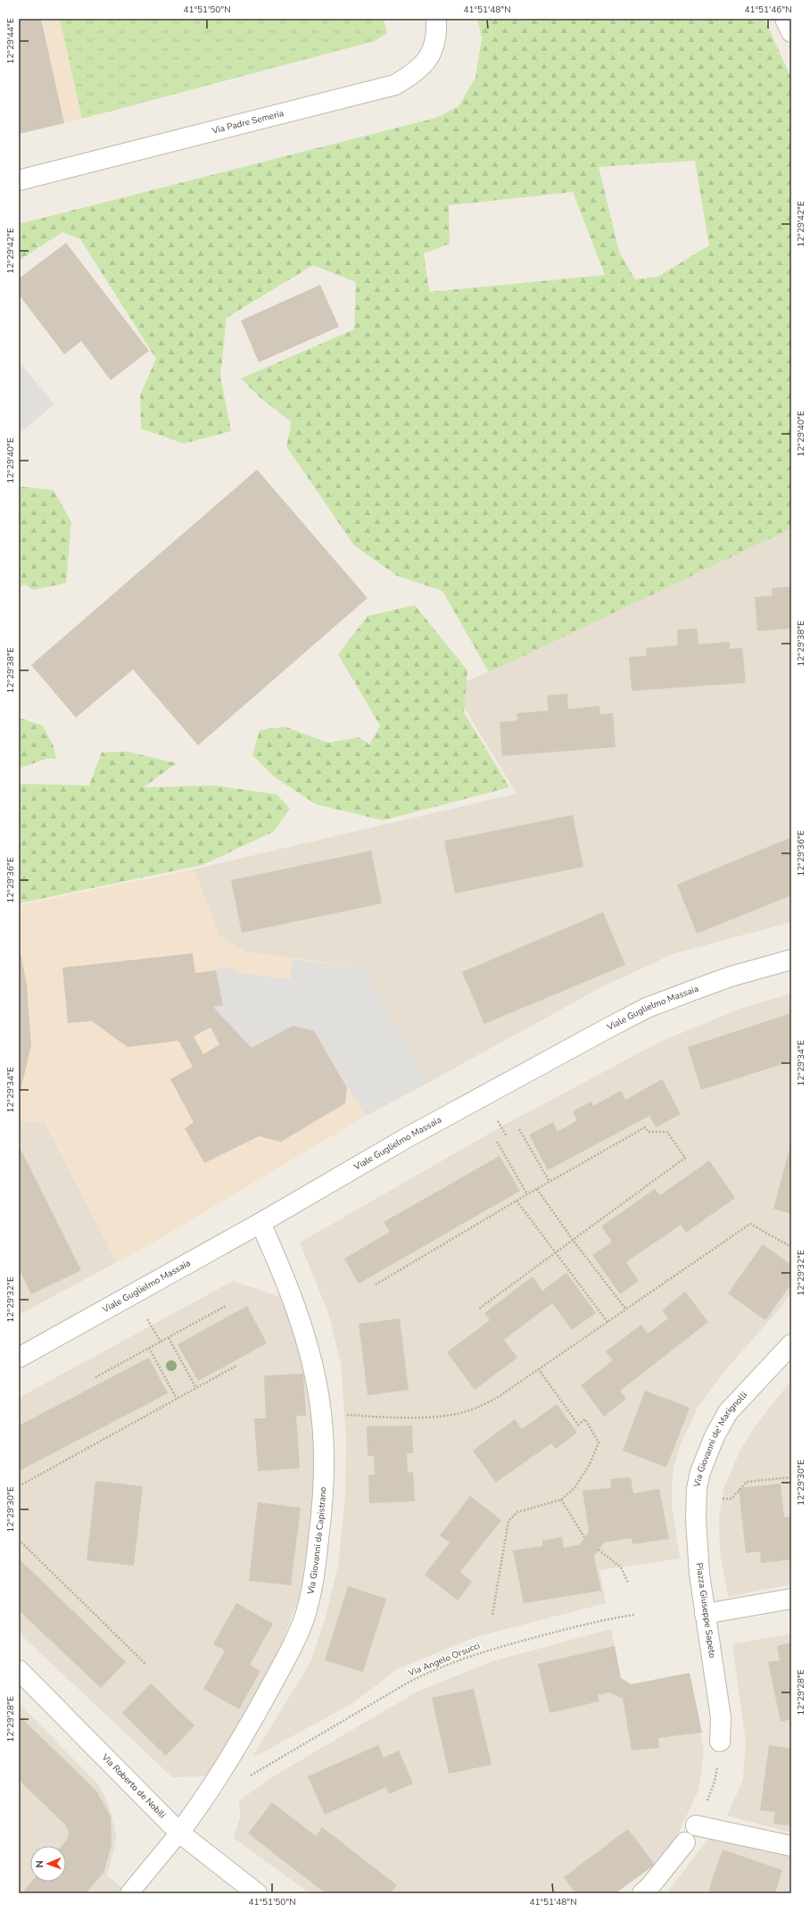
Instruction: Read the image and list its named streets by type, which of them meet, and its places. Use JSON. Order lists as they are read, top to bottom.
{
  "streets": {
    "street": [
      "Via Padre Semeria",
      "Viale Guglielmo Massaia",
      "Via Giovanni de' Marignolli",
      "Via Giovanni da Capistrano",
      "Piazza Giuseppe Sapeto",
      "Via Roberto de Nobili"
    ],
    "path": ["Via Angelo Orsucci"]
  },
  "crossings": [
    ["Viale Guglielmo Massaia", "Via Giovanni da Capistrano"],
    ["Via Giovanni de' Marignolli", "Piazza Giuseppe Sapeto"],
    ["Via Giovanni da Capistrano", "Via Roberto de Nobili"]
  ],
  "north": "left",
  "coordinates": [
    "41°51'50\"N",
    "41°51'48\"N",
    "41°51'46\"N",
    "12°29'44\"E",
    "12°29'42\"E",
    "12°29'40\"E",
    "12°29'38\"E",
    "12°29'36\"E",
    "12°29'34\"E",
    "12°29'32\"E",
    "12°29'30\"E",
    "12°29'28\"E"
  ]
}
